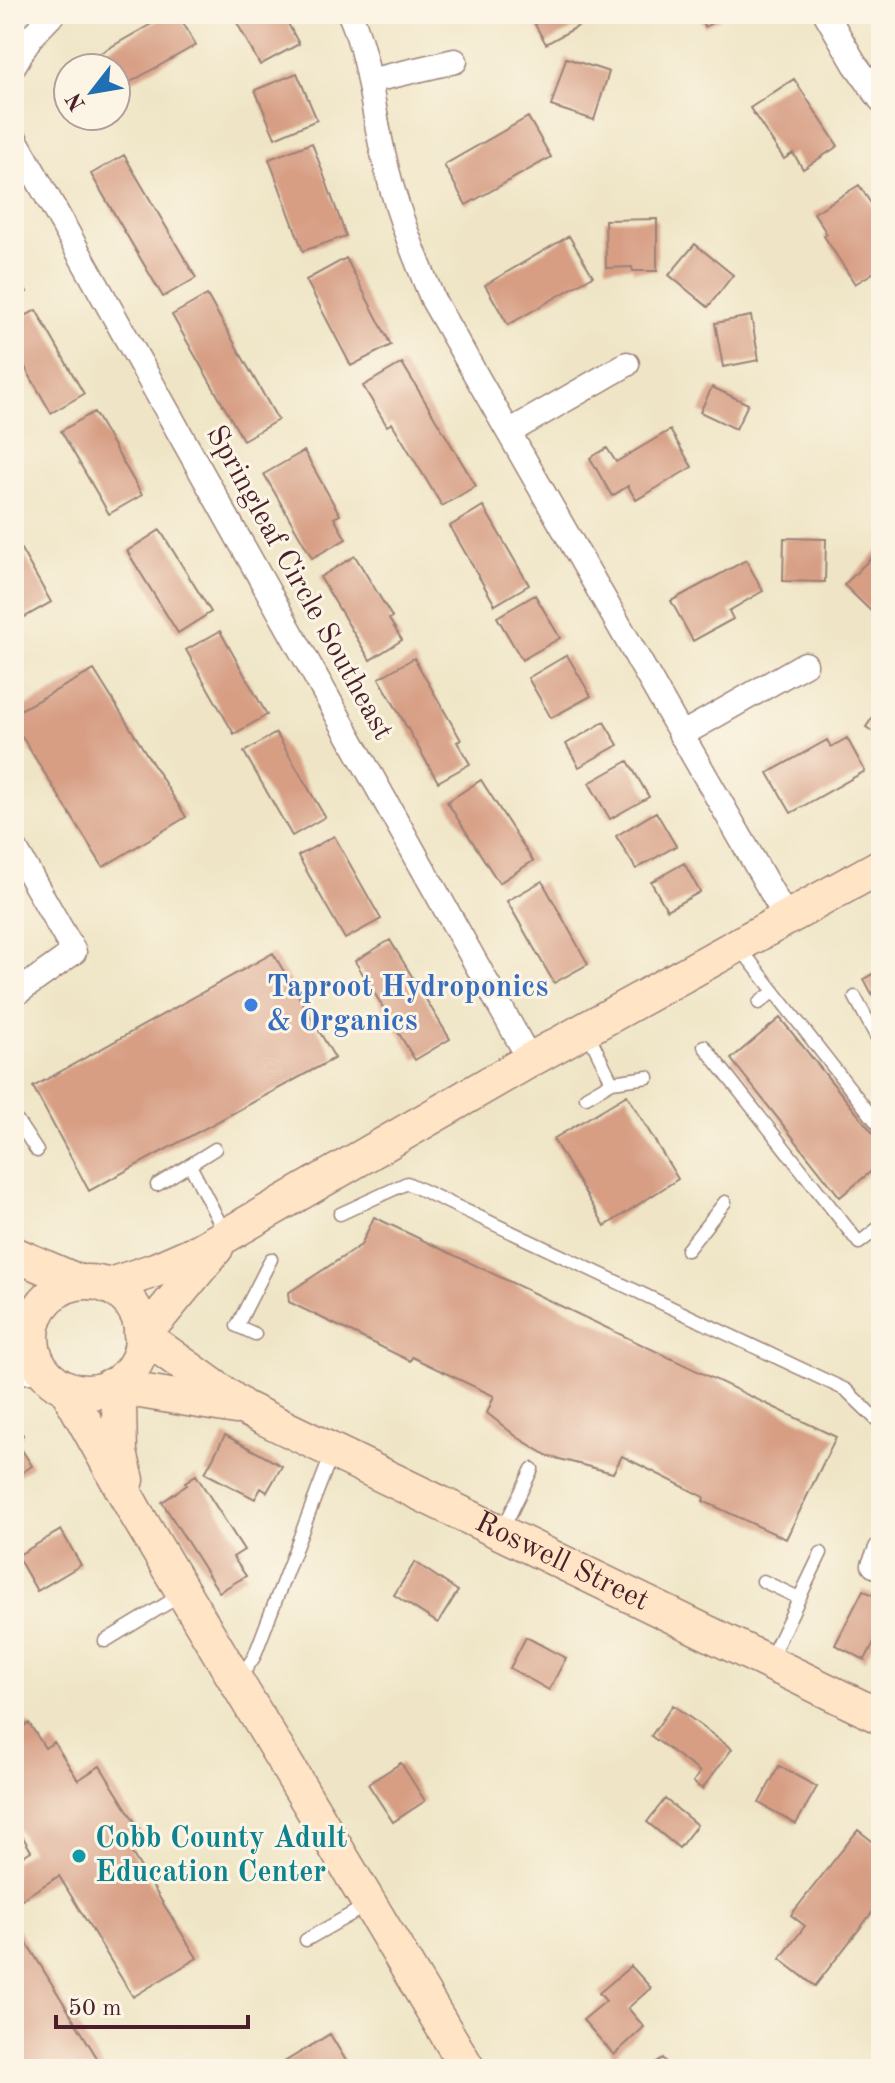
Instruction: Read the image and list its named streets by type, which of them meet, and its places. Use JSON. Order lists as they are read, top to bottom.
{
  "streets": {
    "street": ["Springleaf Circle Southeast", "Roswell Street"]
  },
  "places": ["Taproot Hydroponics & Organics", "Cobb County Adult Education Center"],
  "scale_bar": "50 m",
  "north": "bottom left"
}
